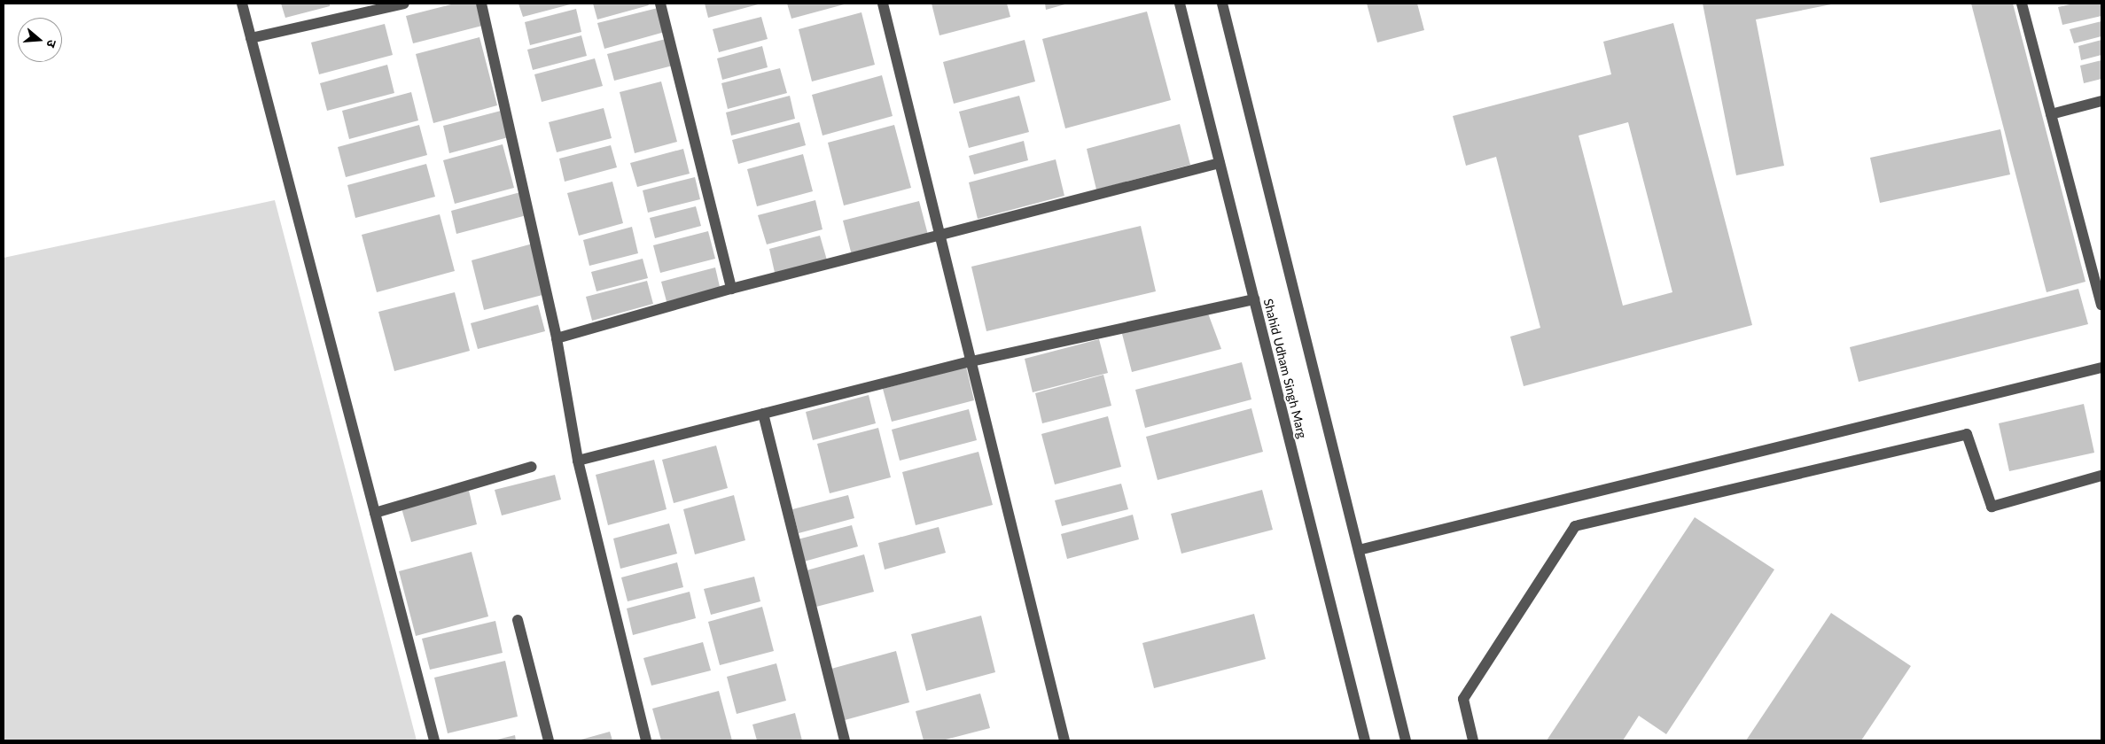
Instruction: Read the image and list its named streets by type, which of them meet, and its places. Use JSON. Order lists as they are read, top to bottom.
{
  "streets": {
    "street": ["Shahid Udham Singh Marg"]
  },
  "north": "right"
}
